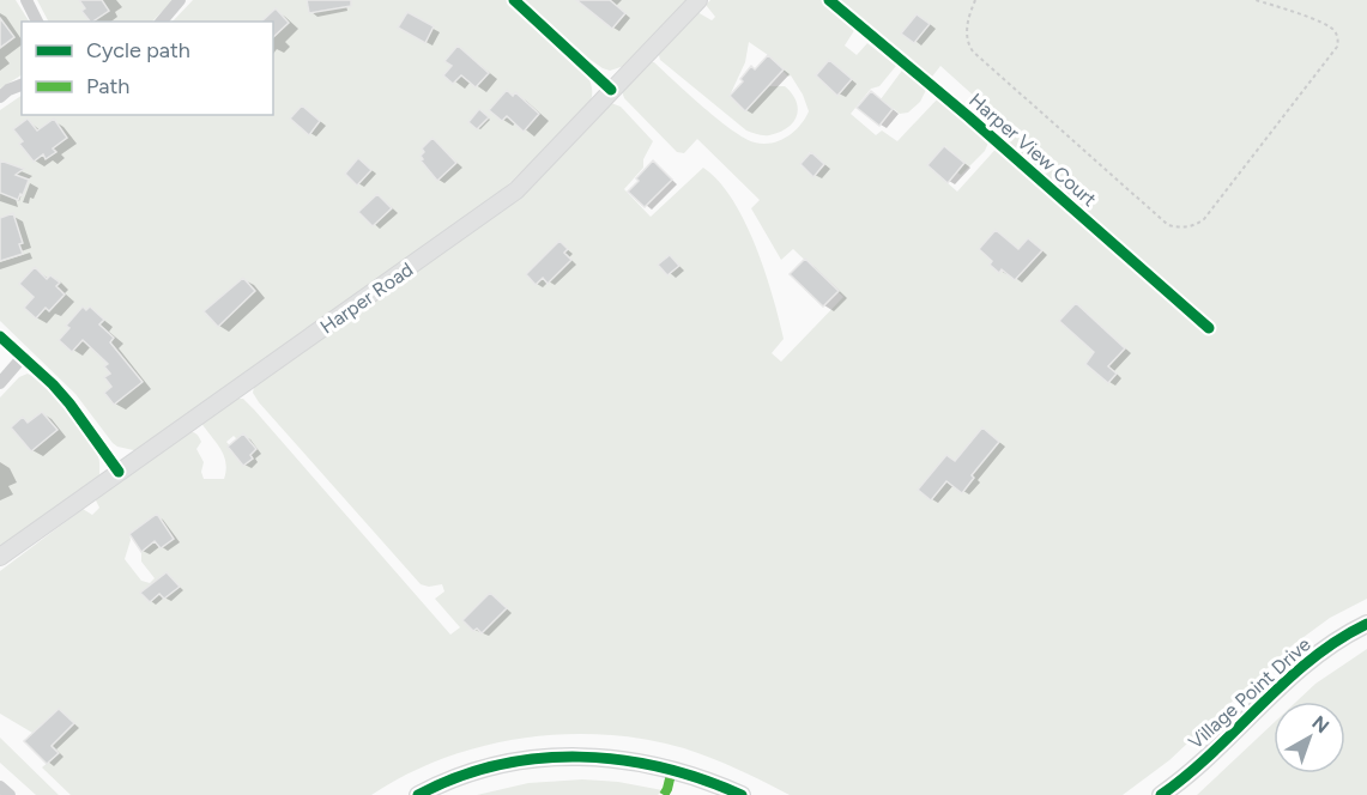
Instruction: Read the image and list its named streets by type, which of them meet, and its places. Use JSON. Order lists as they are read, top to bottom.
{
  "streets": {
    "main road": ["Harper Road", "Village Point Drive"],
    "street": ["Harper View Court"]
  },
  "legend": ["Cycle path", "Path"],
  "north": "top right"
}
